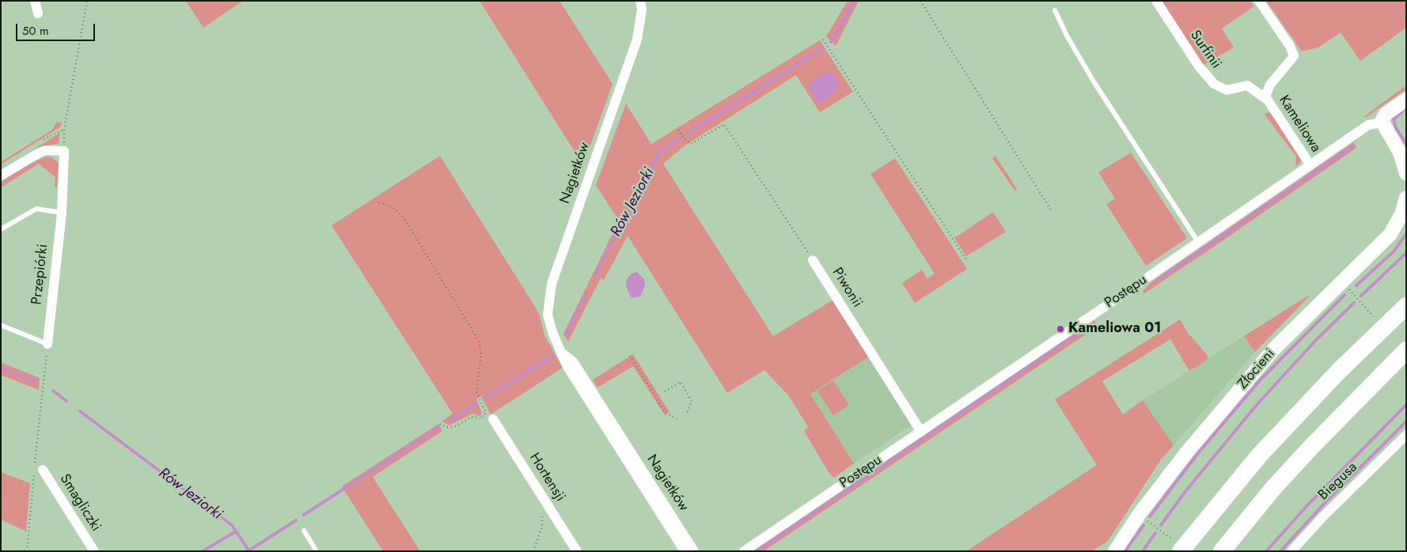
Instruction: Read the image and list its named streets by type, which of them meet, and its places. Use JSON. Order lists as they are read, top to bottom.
{
  "streets": {
    "street": [
      "Surfinii",
      "Kameliowa",
      "Nagietków",
      "Przepiórki",
      "Piwonii",
      "Postępu",
      "Złocieni",
      "Hortensji",
      "Biegusa",
      "Smagliczki"
    ]
  },
  "crossings": [
    ["Surfinii", "Kameliowa"],
    ["Kameliowa", "Postępu"],
    ["Piwonii", "Postępu"]
  ],
  "water": ["Rów Jeziorki"],
  "places": ["Kameliowa 01"],
  "scale_bar": "50 m"
}
